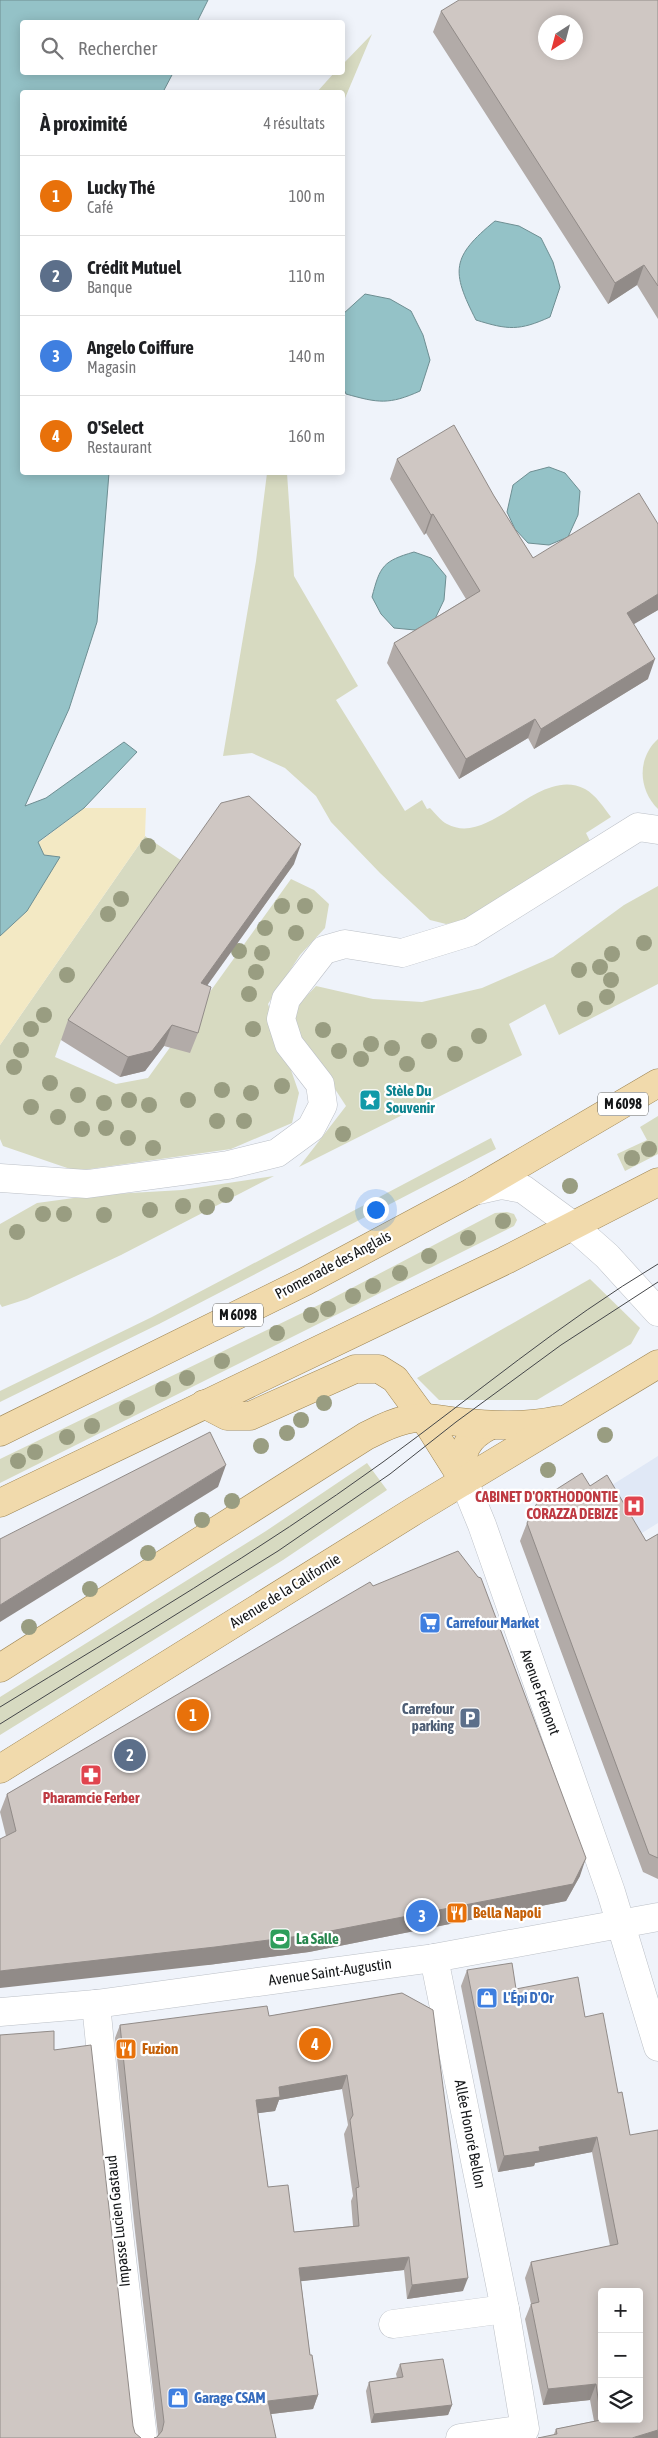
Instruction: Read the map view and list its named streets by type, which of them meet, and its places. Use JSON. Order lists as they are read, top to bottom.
{
  "streets": {
    "main road": [
      "M 6098",
      "Promenade des Anglais",
      "Avenue de la Californie",
      "Avenue Frémont"
    ],
    "street": ["Avenue Saint-Augustin", "Allée Honoré Bellon", "Impasse Lucien Gastaud"]
  },
  "crossings": [
    ["Avenue de la Californie", "Avenue Frémont"],
    ["Avenue Frémont", "Avenue Saint-Augustin"],
    ["Avenue Saint-Augustin", "Allée Honoré Bellon"],
    ["Avenue Saint-Augustin", "Impasse Lucien Gastaud"]
  ],
  "places": {
    "place": ["Stèle Du Souvenir"],
    "hospital": ["CABINET D'ORTHODONTIE CORAZZA DEBIZE"],
    "supermarket": ["Carrefour Market"],
    "parking": ["Carrefour parking"],
    "pharmacy": ["Pharamcie Ferber"],
    "restaurant": ["Bella Napoli", "Fuzion"],
    "sports": ["La Salle"],
    "shop": ["L'Épi D'Or", "Garage CSAM"]
  },
  "north": "bottom left",
  "page": {
    "search": "Rechercher",
    "heading": ["À proximité", "4 résultats"],
    "list": [
      {
        "mark": "1",
        "name": "Lucky Thé",
        "note": "Café",
        "value": "100 m"
      },
      {
        "mark": "2",
        "name": "Crédit Mutuel",
        "note": "Banque",
        "value": "110 m"
      },
      {
        "mark": "3",
        "name": "Angelo Coiffure",
        "note": "Magasin",
        "value": "140 m"
      },
      {
        "mark": "4",
        "name": "O'Select",
        "note": "Restaurant",
        "value": "160 m"
      }
    ],
    "pins": [
      "1",
      "2",
      "3",
      "4"
    ],
    "map_buttons": ["+", "−"]
  }
}
